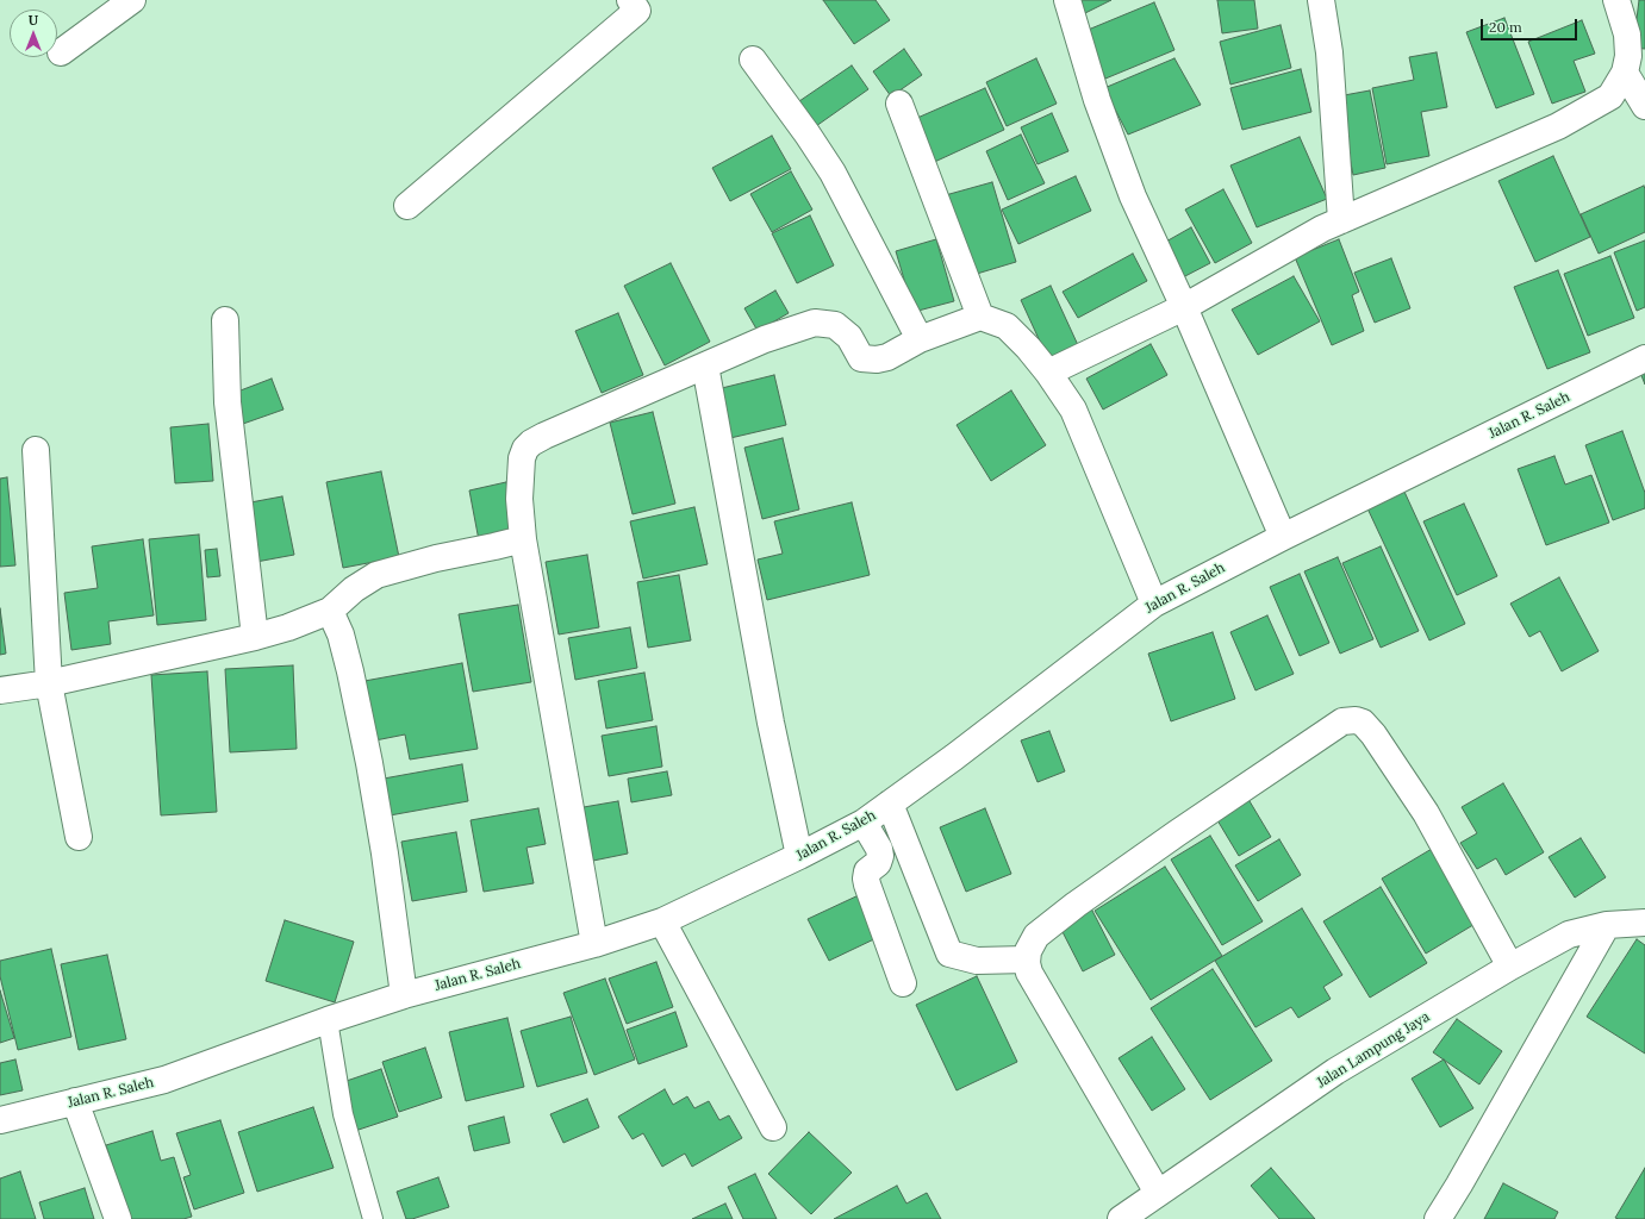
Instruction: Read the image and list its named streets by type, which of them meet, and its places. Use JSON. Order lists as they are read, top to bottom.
{
  "streets": {
    "street": ["Jalan R. Saleh", "Jalan Lampung Jaya"]
  },
  "scale_bar": "20 m",
  "north": "top"
}
